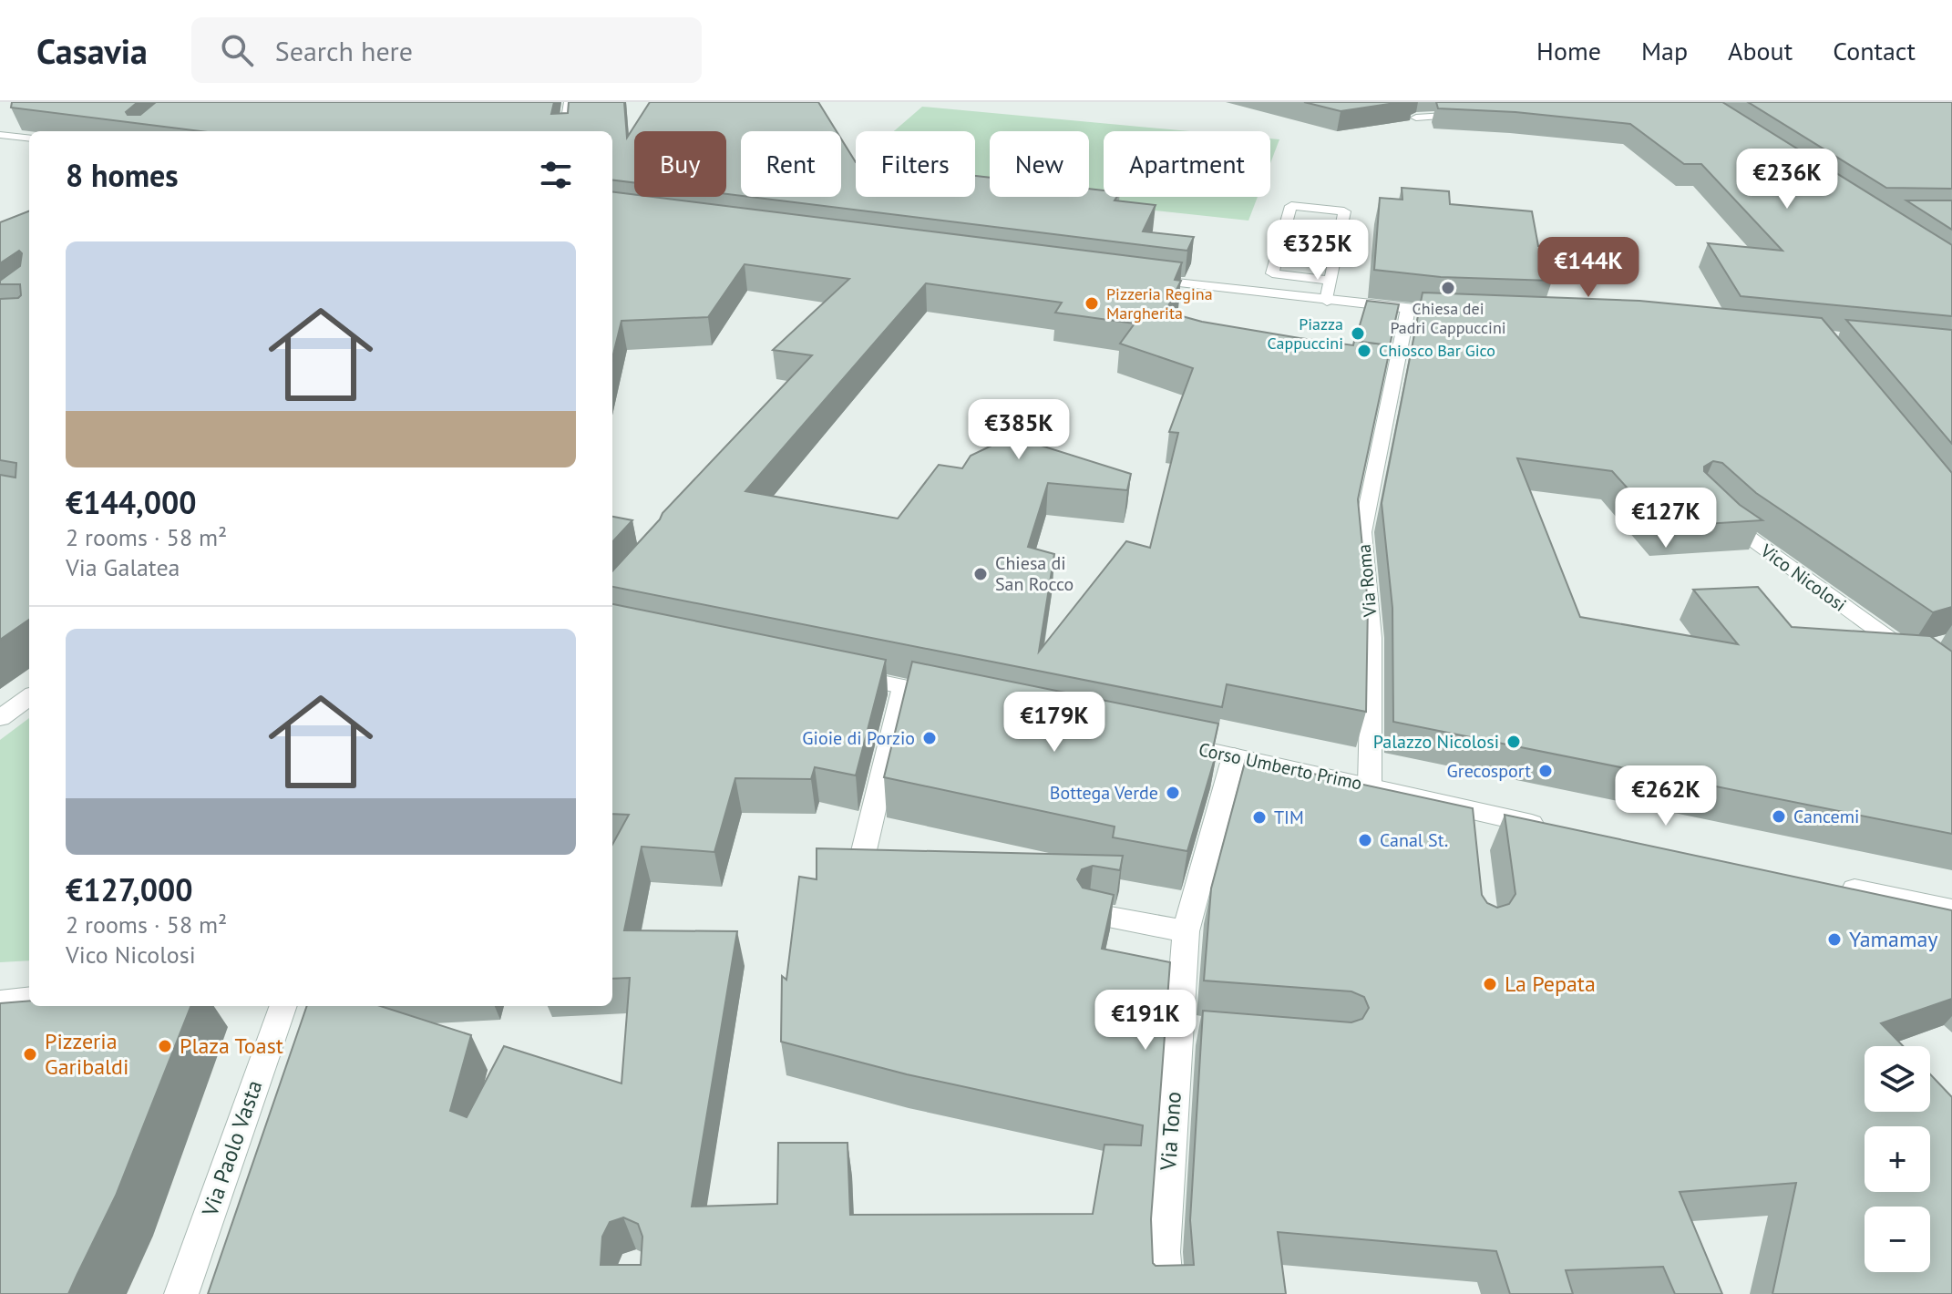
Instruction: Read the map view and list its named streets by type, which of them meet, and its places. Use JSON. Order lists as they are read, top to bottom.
{
  "streets": {
    "street": [
      "Vico Nicolosi",
      "Via Roma",
      "Corso Umberto Primo",
      "Via Tono",
      "Via Paolo Vasta"
    ]
  },
  "crossings": [
    ["Via Roma", "Corso Umberto Primo"],
    ["Corso Umberto Primo", "Via Tono"]
  ],
  "places": [
    "Chiesa dei Padri Cappuccini",
    "Pizzeria Regina Margherita",
    "Piazza Cappuccini",
    "Chiosco Bar Gico",
    "Chiesa di San Rocco",
    "Gioie di Porzio",
    "Palazzo Nicolosi",
    "Grecosport",
    "Bottega Verde",
    "Cancemi",
    "TIM",
    "Canal St.",
    "Yamamay",
    "La Pepata",
    "Plaza Toast",
    "Pizzeria Garibaldi"
  ],
  "page": {
    "header": "Casavia",
    "search": "Search here",
    "nav": [
      "Home",
      "Map",
      "About",
      "Contact"
    ],
    "chip": [
      "Buy",
      "Rent",
      "Filters",
      "New",
      "Apartment"
    ],
    "heading": "8 homes",
    "price": [
      "€236K",
      "€325K",
      "€144K",
      "€385K",
      "€127K",
      "€179K",
      "€262K",
      "€191K"
    ],
    "list": [
      {
        "name": "€144,000",
        "note": "2 rooms · 58 m² · Via Galatea"
      },
      {
        "name": "€127,000",
        "note": "2 rooms · 58 m² · Vico Nicolosi"
      }
    ],
    "map_buttons": ["+", "−"]
  }
}
